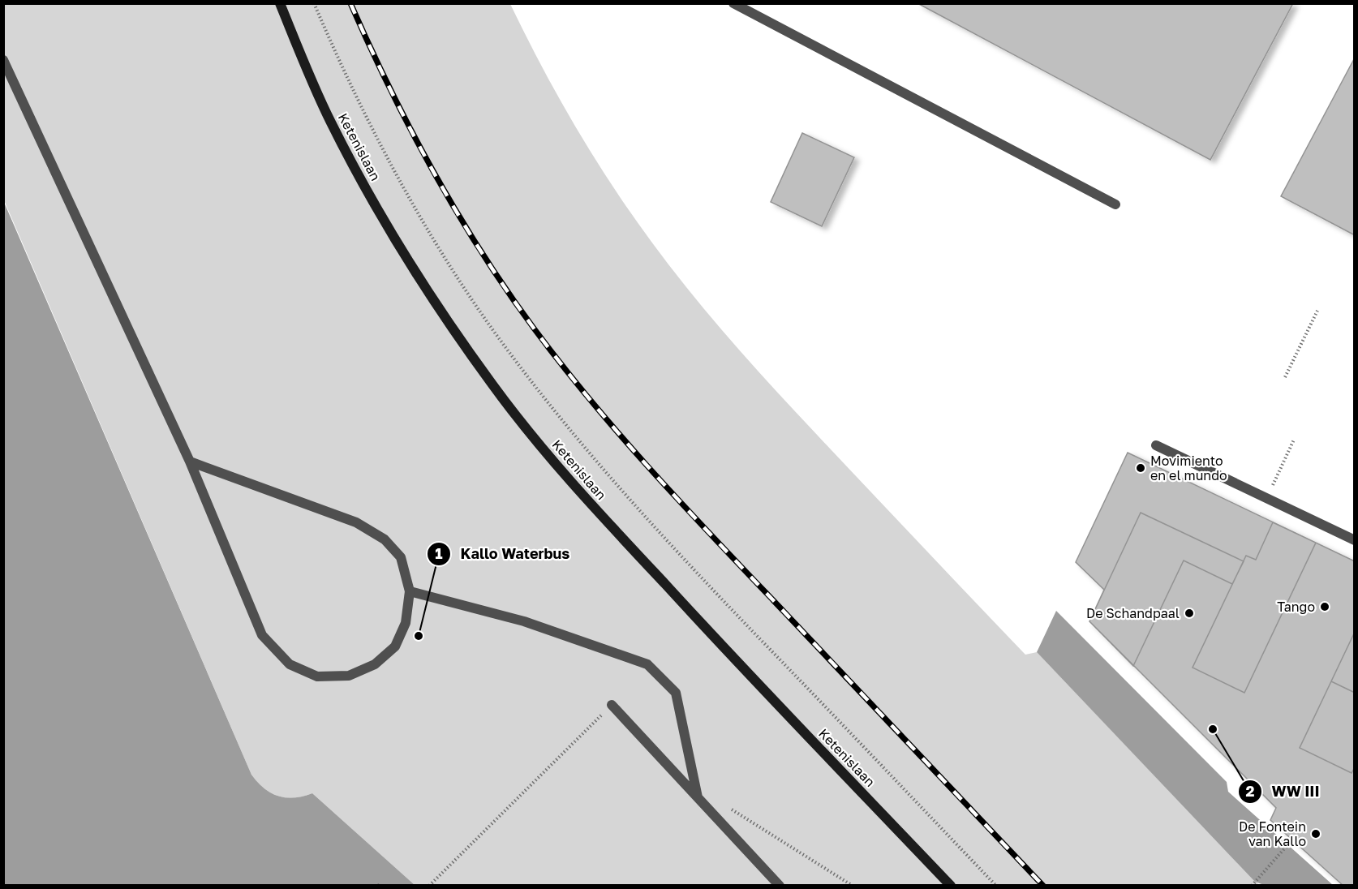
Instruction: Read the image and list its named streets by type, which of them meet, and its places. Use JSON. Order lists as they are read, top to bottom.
{
  "streets": {
    "street": ["Ketenislaan"]
  },
  "places": [
    "Movimiento en el mundo",
    "Tango",
    "De Schandpaal",
    "Kallo Waterbus",
    "WW III",
    "De Fontein van Kallo"
  ]
}
